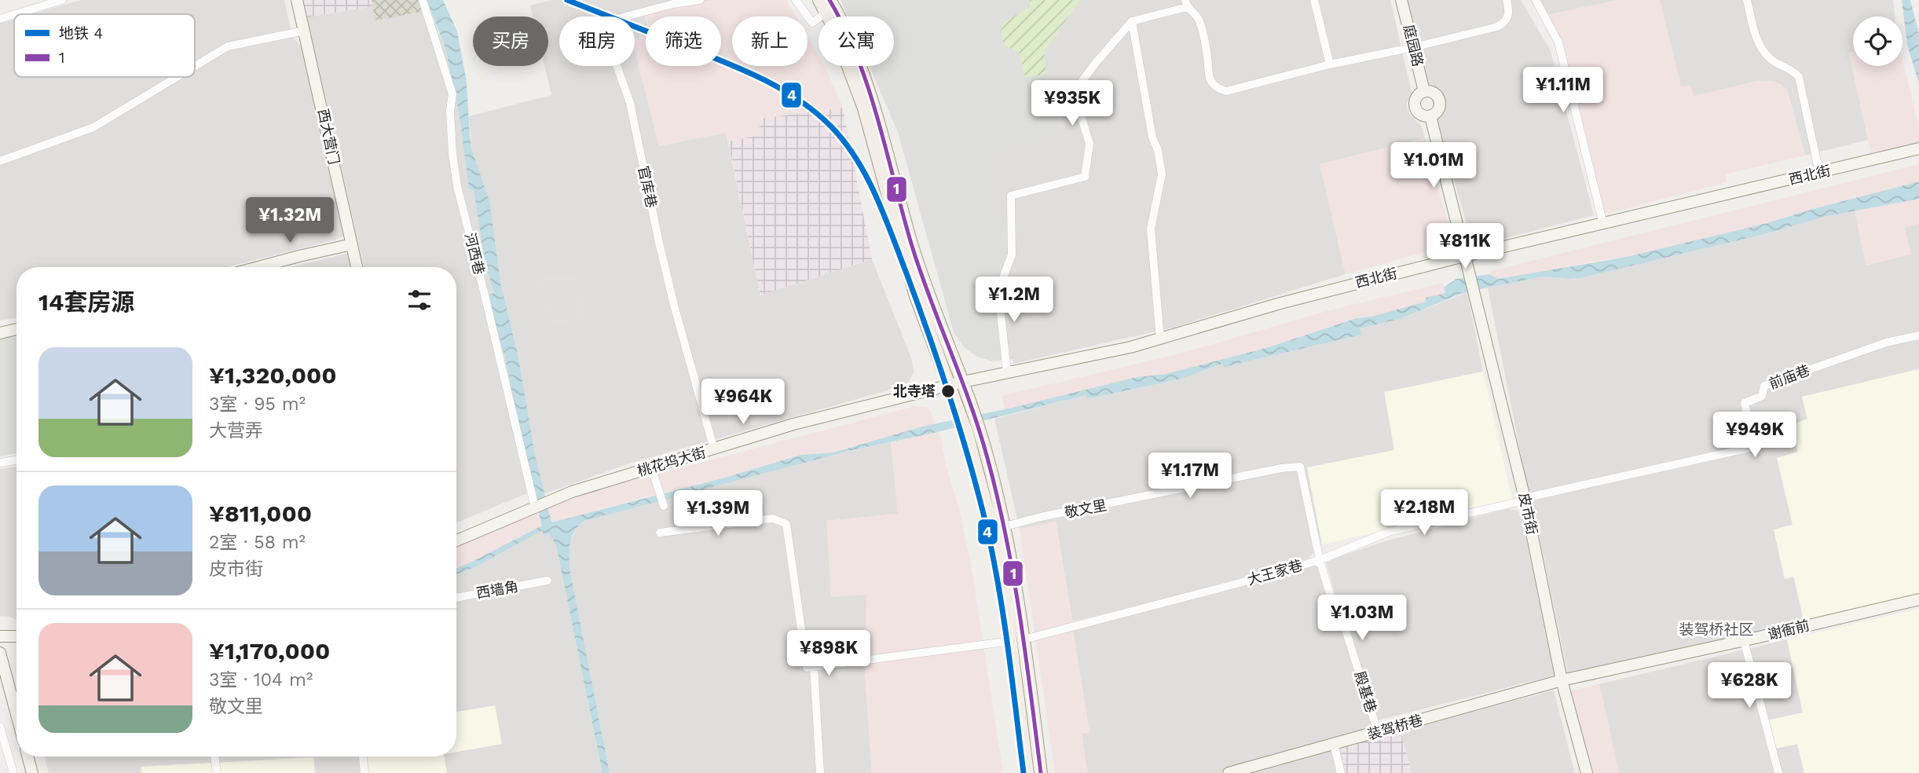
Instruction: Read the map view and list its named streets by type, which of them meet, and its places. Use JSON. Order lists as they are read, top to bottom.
{
  "streets": {
    "street": [
      "庭园路",
      "西大营门",
      "西北街",
      "官库巷",
      "河西巷",
      "前庙巷",
      "桃花坞大街",
      "敬文里",
      "皮市街",
      "大王家巷",
      "西墙角",
      "谢衙前",
      "殿基巷",
      "装驾桥巷"
    ]
  },
  "crossings": [
    ["西北街", "桃花坞大街"],
    ["西北街", "皮市街"],
    ["官库巷", "桃花坞大街"],
    ["河西巷", "桃花坞大街"],
    ["前庙巷", "皮市街"],
    ["前庙巷", "大王家巷"],
    ["敬文里", "大王家巷"],
    ["敬文里", "殿基巷"],
    ["皮市街", "大王家巷"],
    ["皮市街", "谢衙前"],
    ["皮市街", "装驾桥巷"],
    ["大王家巷", "殿基巷"],
    ["谢衙前", "装驾桥巷"],
    ["殿基巷", "装驾桥巷"]
  ],
  "districts": ["装驾桥社区"],
  "places": ["北寺塔"],
  "lines": ["metro line 4", "transit line 1"],
  "legend": ["地铁 4", "1"],
  "page": {
    "chip": [
      "买房",
      "租房",
      "筛选",
      "新上",
      "公寓"
    ],
    "price": [
      "¥1.11M",
      "¥935K",
      "¥1.01M",
      "¥1.32M",
      "¥811K",
      "¥1.2M",
      "¥964K",
      "¥949K",
      "¥1.17M",
      "¥2.18M",
      "¥1.39M",
      "¥1.03M",
      "¥898K",
      "¥628K"
    ],
    "heading": "14套房源",
    "list": [
      {
        "name": "¥1,320,000",
        "note": "3室 · 95 m² · 大营弄"
      },
      {
        "name": "¥811,000",
        "note": "2室 · 58 m² · 皮市街"
      },
      {
        "name": "¥1,170,000",
        "note": "3室 · 104 m² · 敬文里"
      }
    ]
  }
}
